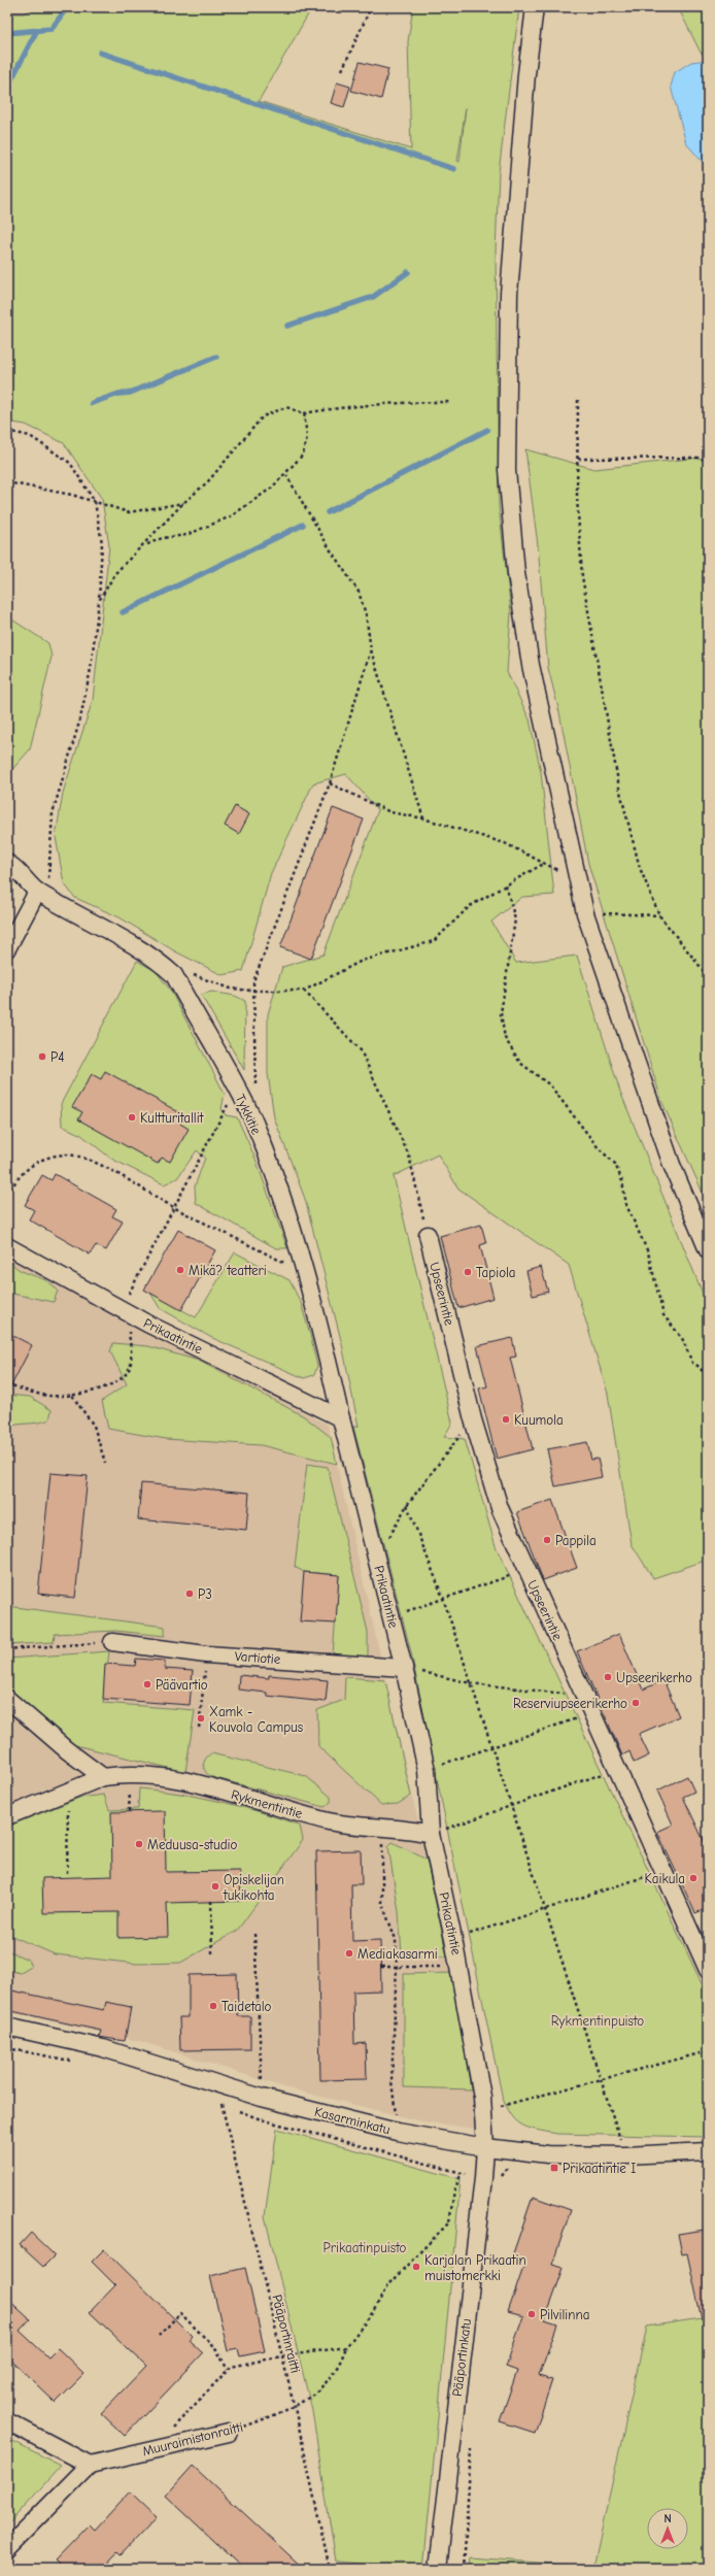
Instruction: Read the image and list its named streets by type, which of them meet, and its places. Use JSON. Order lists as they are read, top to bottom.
{
  "streets": {
    "street": [
      "Tykkitie",
      "Upseerintie",
      "Prikaatintie",
      "Vartiotie",
      "Rykmentintie",
      "Kasarminkatu",
      "Pääportinkatu",
      "Muuraimistonraitti"
    ],
    "path": ["Pääportinraitti"]
  },
  "crossings": [
    ["Tykkitie", "Prikaatintie"],
    ["Prikaatintie", "Vartiotie"],
    ["Prikaatintie", "Rykmentintie"],
    ["Prikaatintie", "Kasarminkatu"],
    ["Prikaatintie", "Pääportinkatu"],
    ["Kasarminkatu", "Pääportinkatu"],
    ["Pääportinraitti", "Muuraimistonraitti"]
  ],
  "parks": ["Rykmentinpuisto", "Prikaatinpuisto"],
  "places": {
    "other": [
      "P4",
      "Kultturitallit",
      "Mikä? teatteri",
      "Tapiola",
      "Kuumola",
      "Pappila",
      "P3",
      "Upseerikerho",
      "Päävartio",
      "Reserviupseerikerho",
      "Xamk - Kouvola Campus",
      "Meduusa-studio",
      "Kaikula",
      "Opiskelijan tukikohta",
      "Mediakasarmi",
      "Taidetalo",
      "Karjalan Prikaatin muistomerkki",
      "Pilvilinna"
    ],
    "transit": ["Prikaatintie I"]
  },
  "north": "top"
}
